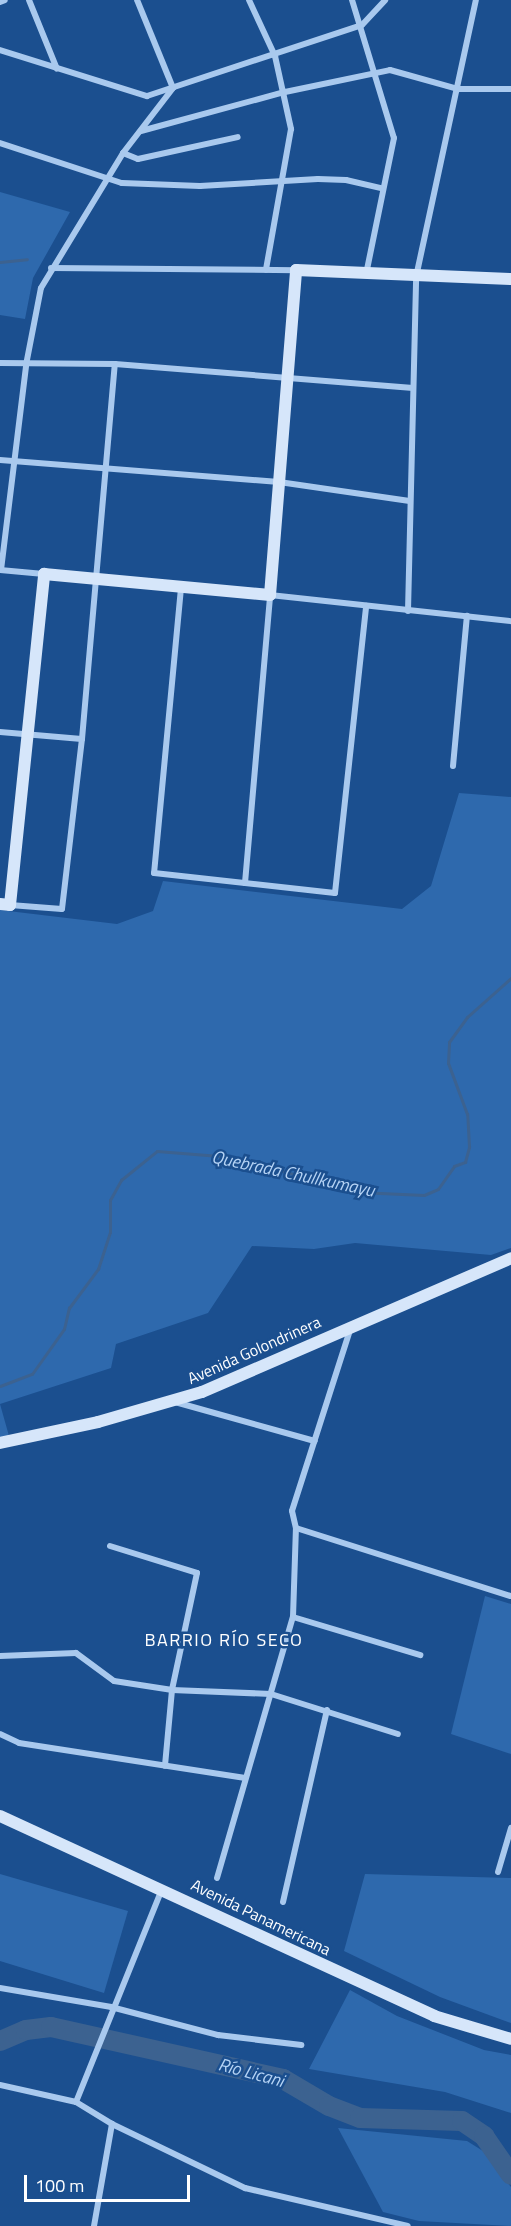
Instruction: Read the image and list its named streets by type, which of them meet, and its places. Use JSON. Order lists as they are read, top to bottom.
{
  "streets": {
    "street": ["Avenida Golondrinera", "Avenida Panamericana"]
  },
  "districts": ["BARRIO RÍO SECO"],
  "water": ["Quebrada Chullkumayu", "Río Licani"],
  "scale_bar": "100 m"
}
